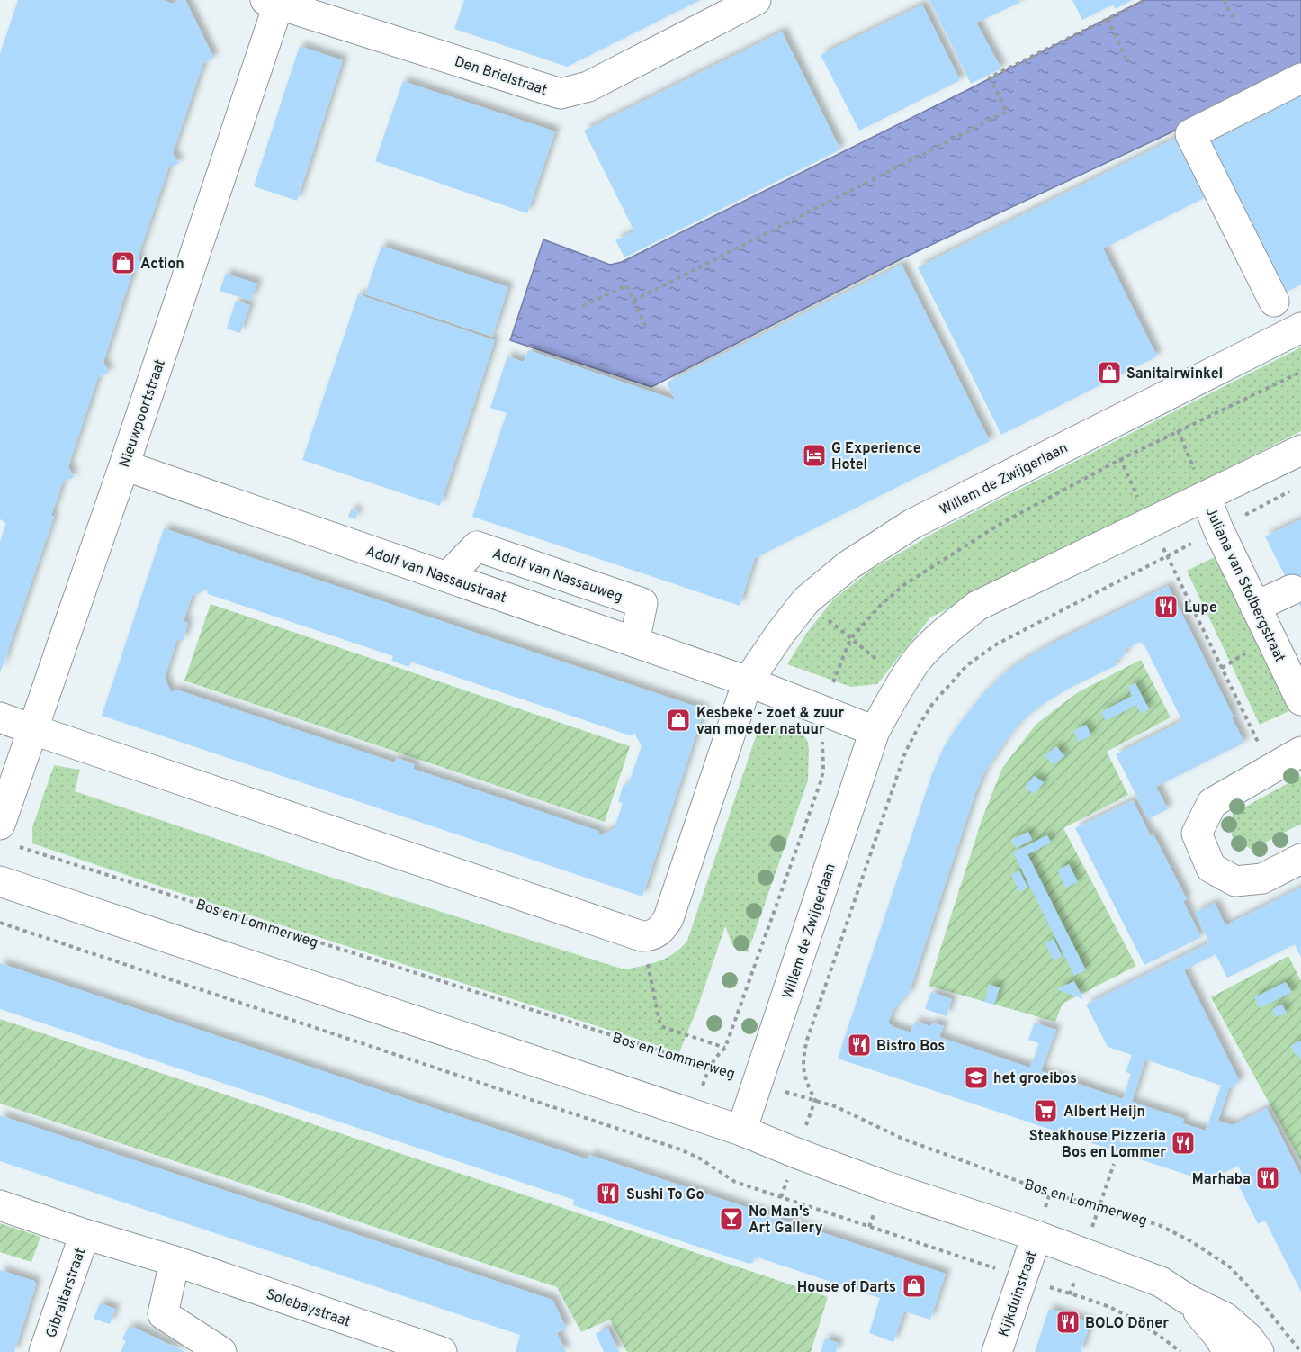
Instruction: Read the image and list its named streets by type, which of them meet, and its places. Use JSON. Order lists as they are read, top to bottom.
{
  "streets": {
    "street": [
      "Den Brielstraat",
      "Nieuwpoortstraat",
      "Willem de Zwijgerlaan",
      "Adolf van Nassaustraat",
      "Adolf van Nassauweg",
      "Juliana van Stolbergstraat",
      "Gibraltarstraat",
      "Kijkduinstraat",
      "Solebaystraat"
    ],
    "path": ["Bos en Lommerweg"]
  },
  "crossings": [
    ["Den Brielstraat", "Nieuwpoortstraat"],
    ["Nieuwpoortstraat", "Adolf van Nassaustraat"],
    ["Nieuwpoortstraat", "Bos en Lommerweg"],
    ["Willem de Zwijgerlaan", "Adolf van Nassaustraat"],
    ["Willem de Zwijgerlaan", "Juliana van Stolbergstraat"],
    ["Willem de Zwijgerlaan", "Bos en Lommerweg"],
    ["Adolf van Nassaustraat", "Adolf van Nassauweg"],
    ["Gibraltarstraat", "Solebaystraat"]
  ],
  "places": {
    "shop": [
      "Action",
      "Sanitairwinkel",
      "Kesbeke - zoet & zuur van moeder natuur",
      "House of Darts"
    ],
    "hotel": ["G Experience Hotel"],
    "restaurant": [
      "Lupe",
      "Bistro Bos",
      "Steakhouse Pizzeria Bos en Lommer",
      "Marhaba",
      "Sushi To Go",
      "BOLO Döner"
    ],
    "school or university": ["het groeibos"],
    "supermarket": ["Albert Heijn"],
    "bar": ["No Man's Art Gallery"]
  }
}
